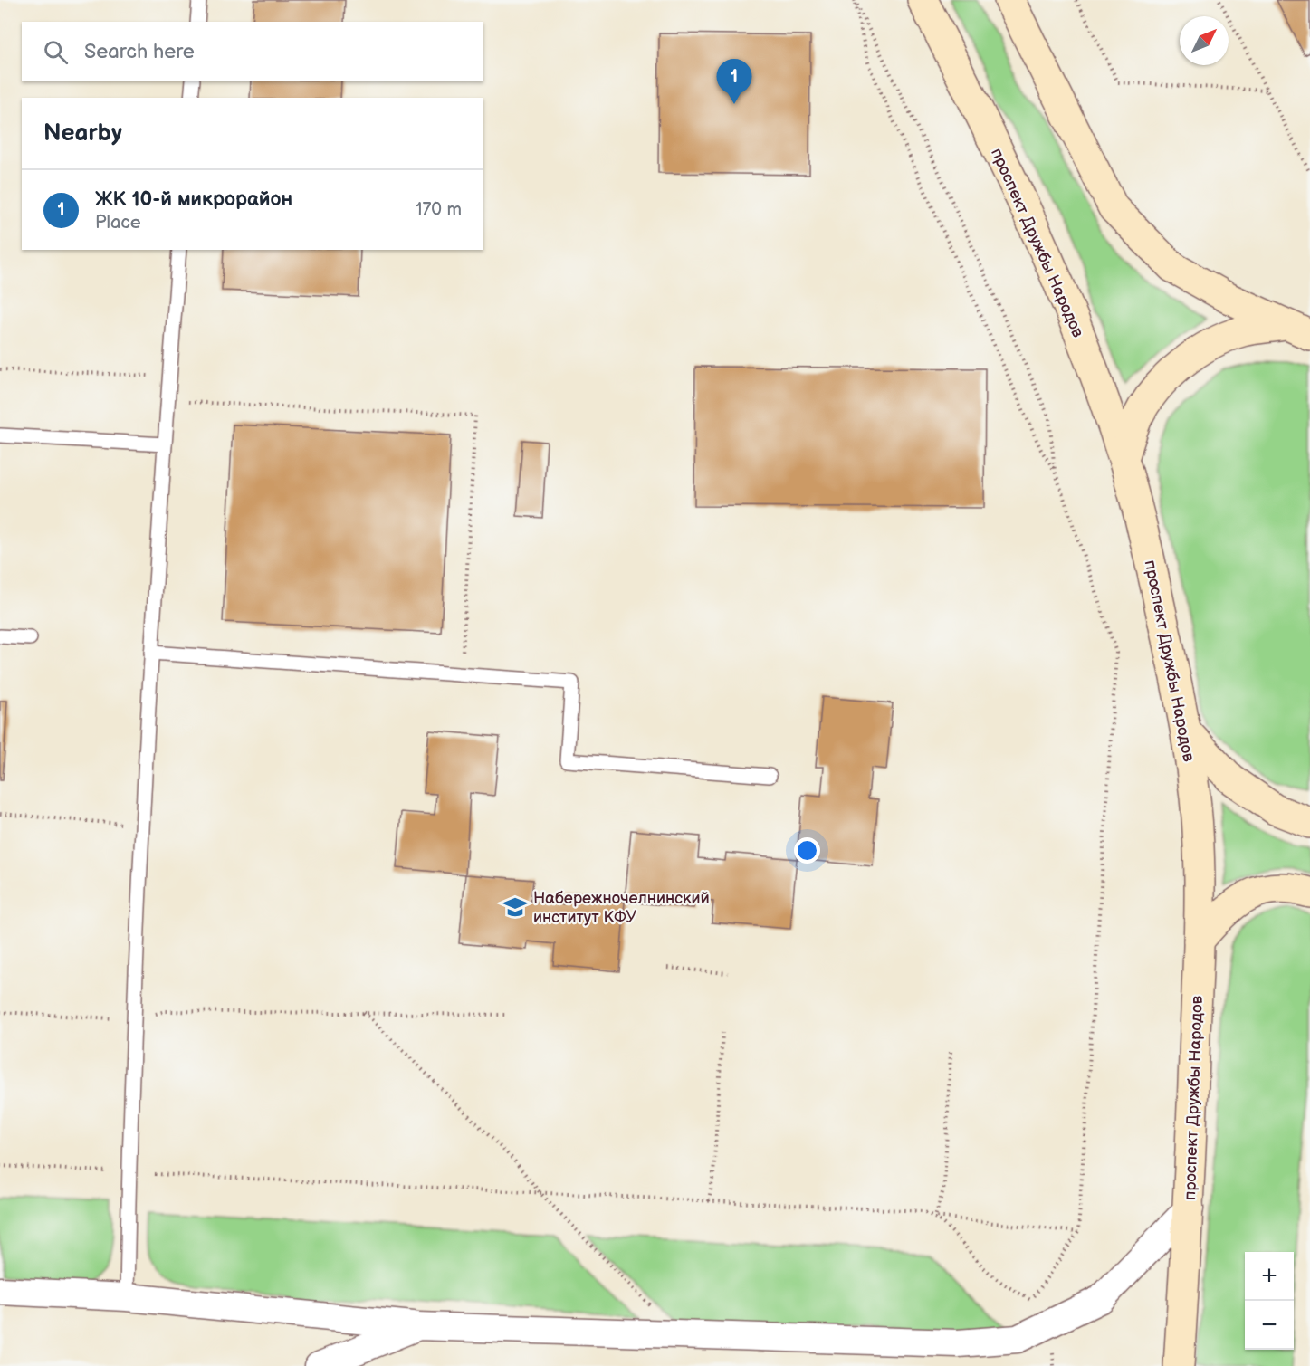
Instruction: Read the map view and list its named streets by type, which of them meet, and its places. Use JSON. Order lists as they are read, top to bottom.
{
  "streets": {
    "main road": ["проспект Дружбы Народов"]
  },
  "places": {
    "school or university": ["Набережночелнинский институт КФУ"]
  },
  "north": "top right",
  "page": {
    "search": "Search here",
    "pins": "1",
    "heading": "Nearby",
    "list": [
      {
        "mark": "1",
        "name": "ЖК 10-й микрорайон",
        "note": "Place",
        "value": "170 m"
      }
    ],
    "map_buttons": ["+", "−"]
  }
}
